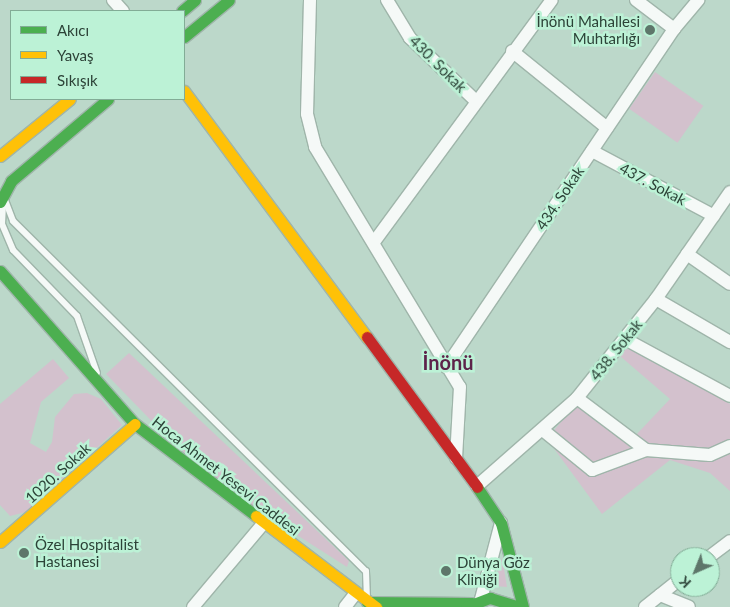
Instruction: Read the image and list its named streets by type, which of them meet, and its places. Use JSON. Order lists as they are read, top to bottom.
{
  "streets": {
    "main road": ["1020. Sokak", "Hoca Ahmet Yesevi Caddesi"],
    "street": [
      "430. Sokak",
      "437. Sokak",
      "434. Sokak",
      "438. Sokak"
    ]
  },
  "crossings": [
    ["437. Sokak", "434. Sokak"],
    ["437. Sokak", "438. Sokak"],
    ["1020. Sokak", "Hoca Ahmet Yesevi Caddesi"]
  ],
  "districts": ["İnönü"],
  "places": ["İnönü Mahallesi Muhtarlığı", "Özel Hospitalist Hastanesi", "Dünya Göz Kliniği"],
  "legend": ["Akıcı", "Yavaş", "Sıkışık"],
  "north": "bottom left"
}
